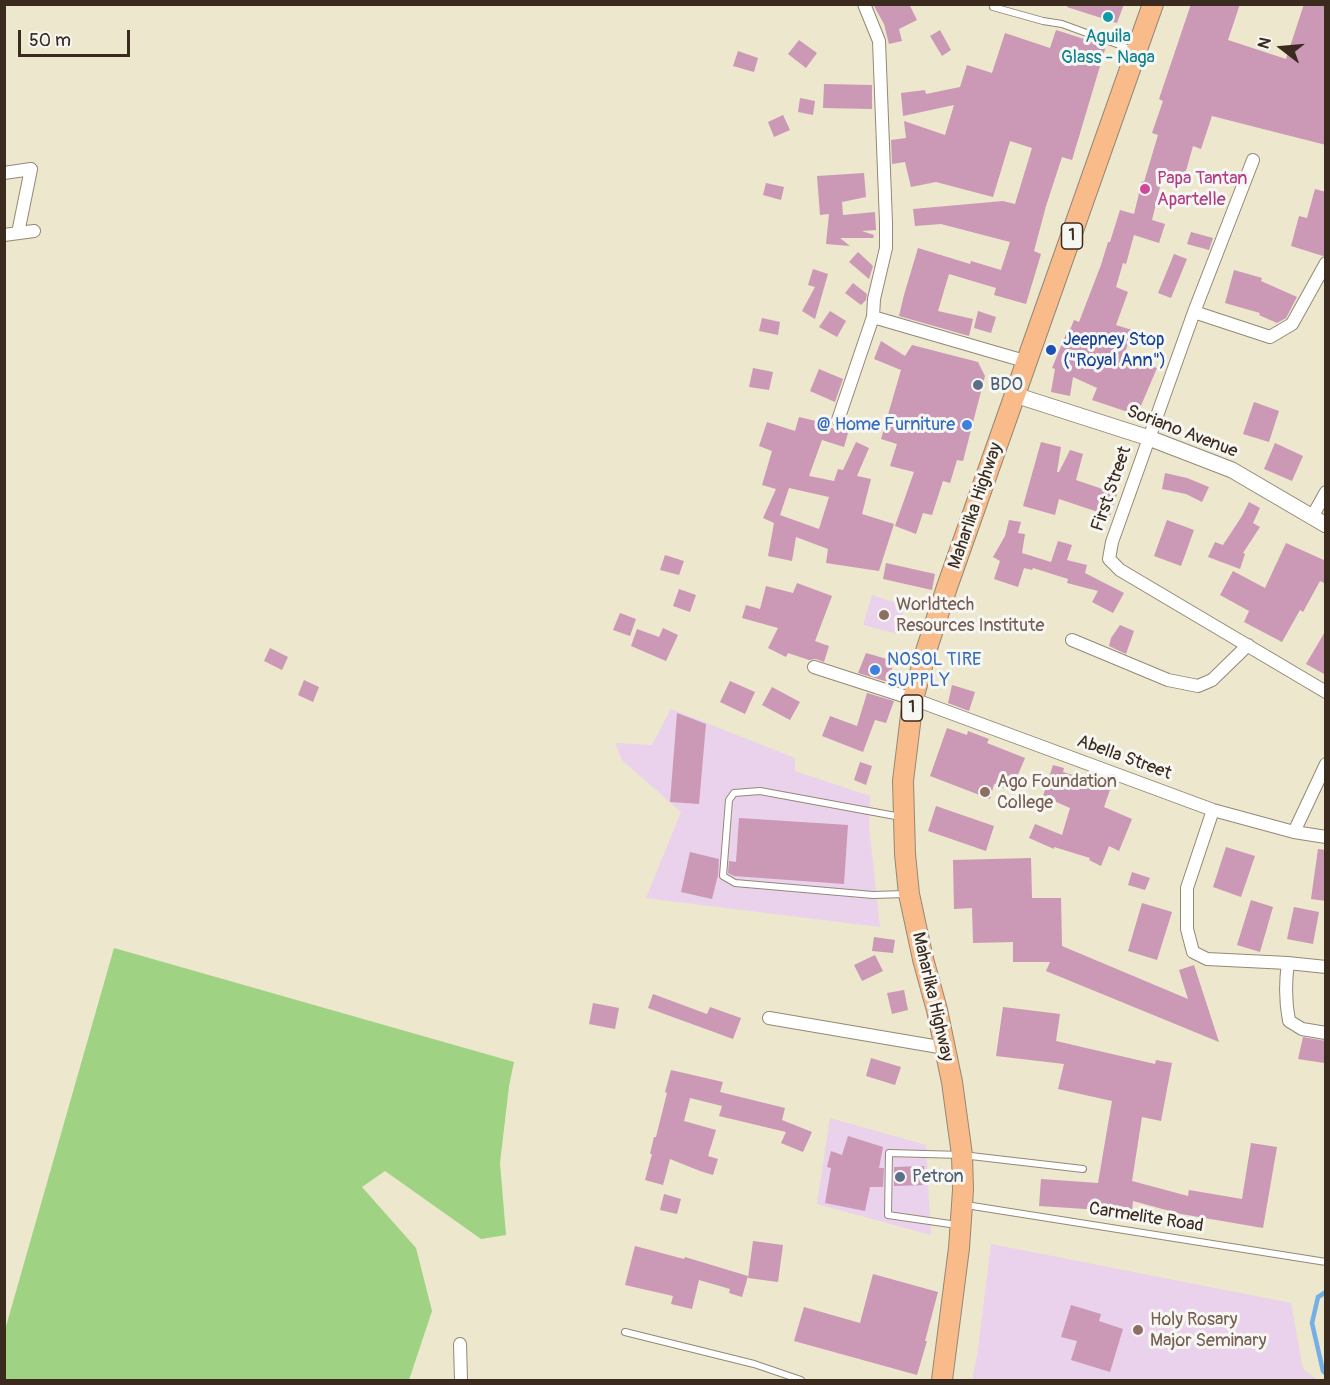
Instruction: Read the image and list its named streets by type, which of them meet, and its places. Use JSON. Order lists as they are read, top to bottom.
{
  "streets": {
    "main road": ["1", "Maharlika Highway"],
    "street": ["Soriano Avenue", "First Street", "Abella Street"],
    "lane": ["Carmelite Road"]
  },
  "crossings": [
    ["Soriano Avenue", "First Street"],
    ["Soriano Avenue", "Maharlika Highway"],
    ["Maharlika Highway", "Abella Street"],
    ["Maharlika Highway", "Carmelite Road"]
  ],
  "places": [
    "Aguila Glass - Naga",
    "Papa Tantan Apartelle",
    "Jeepney Stop (\"Royal Ann\")",
    "BDO",
    "@ Home Furniture",
    "Worldtech Resources Institute",
    "NOSOL TIRE SUPPLY",
    "Ago Foundation College",
    "Petron",
    "Holy Rosary Major Seminary"
  ],
  "scale_bar": "50 m",
  "north": "left"
}
